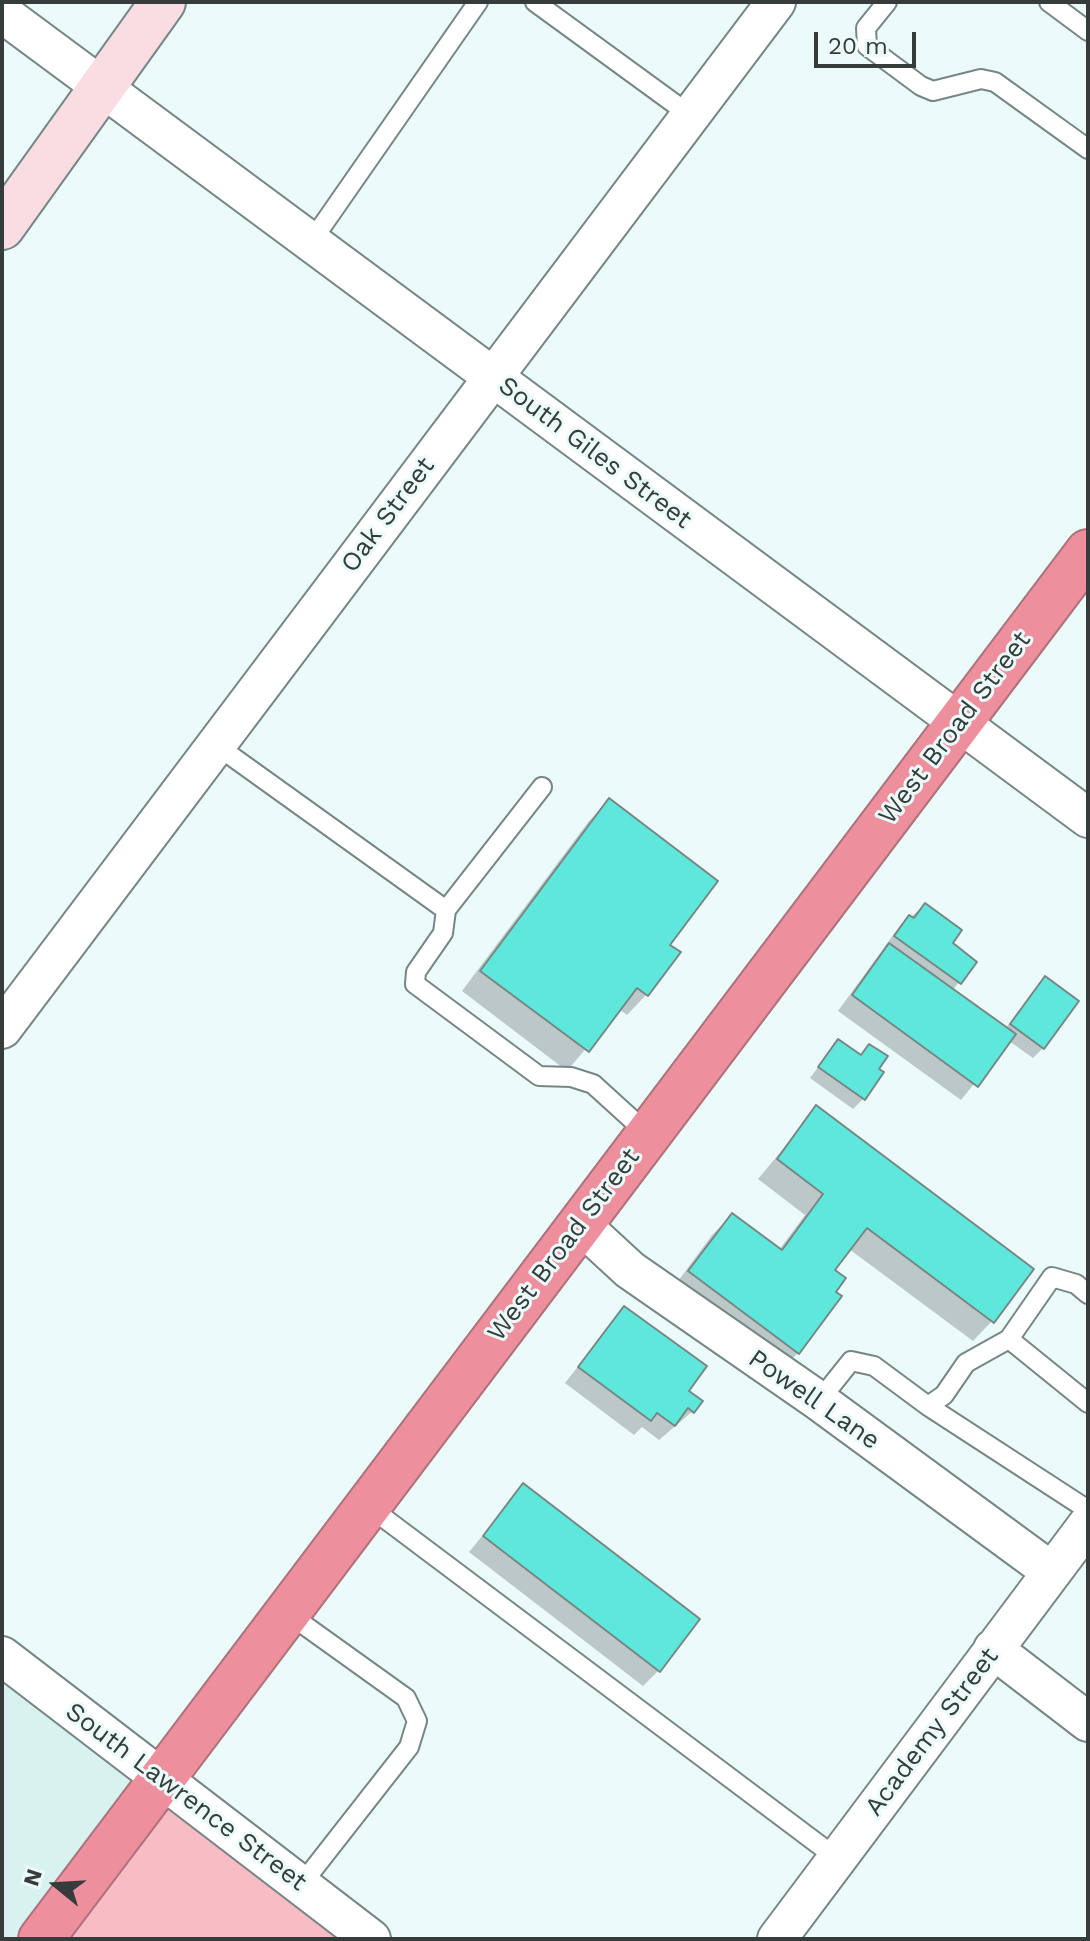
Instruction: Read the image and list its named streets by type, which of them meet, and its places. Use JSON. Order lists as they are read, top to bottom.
{
  "streets": {
    "highway": ["West Broad Street"],
    "street": [
      "South Giles Street",
      "Oak Street",
      "Powell Lane",
      "Academy Street",
      "South Lawrence Street"
    ]
  },
  "crossings": [
    ["South Giles Street", "Oak Street"],
    ["South Giles Street", "West Broad Street"],
    ["West Broad Street", "Powell Lane"],
    ["West Broad Street", "South Lawrence Street"],
    ["Powell Lane", "Academy Street"]
  ],
  "scale_bar": "20 m",
  "north": "left"
}
